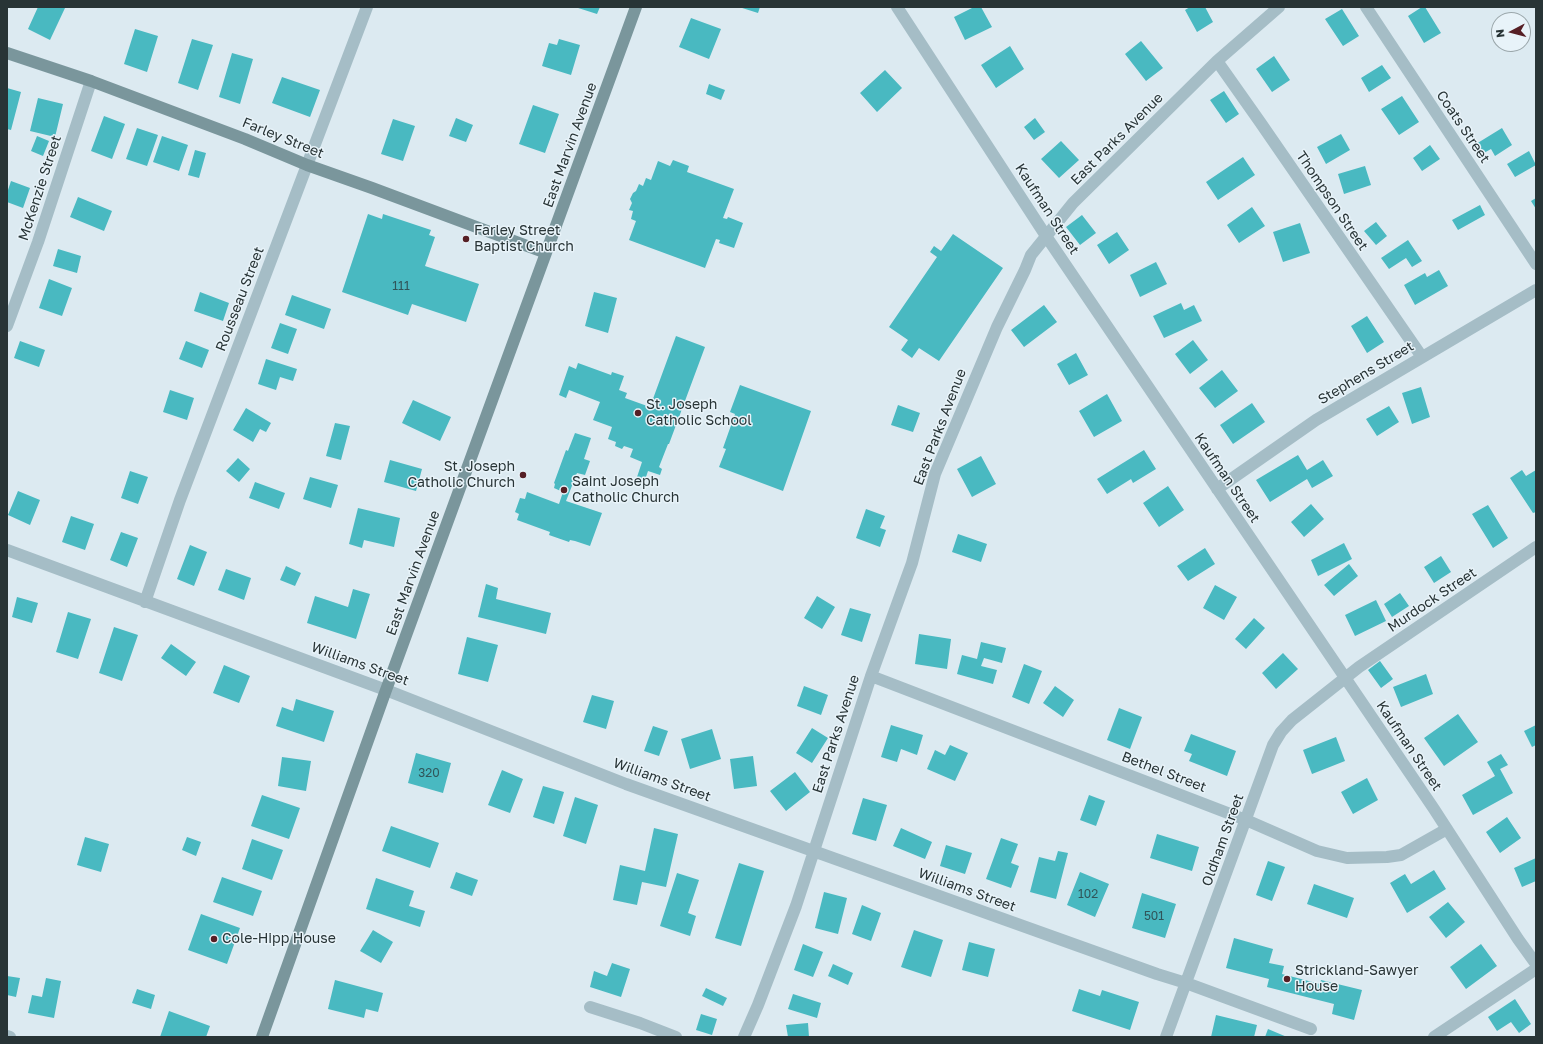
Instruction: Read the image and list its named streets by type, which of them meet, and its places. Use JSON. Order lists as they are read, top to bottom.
{
  "streets": {
    "main road": ["Farley Street", "East Marvin Avenue"],
    "street": [
      "Coats Street",
      "East Parks Avenue",
      "McKenzie Street",
      "Thompson Street",
      "Kaufman Street",
      "Rousseau Street",
      "Stephens Street",
      "Murdock Street",
      "Williams Street",
      "Bethel Street",
      "Oldham Street"
    ]
  },
  "crossings": [
    ["Farley Street", "East Marvin Avenue"],
    ["Farley Street", "McKenzie Street"],
    ["Farley Street", "Rousseau Street"],
    ["East Parks Avenue", "Thompson Street"],
    ["East Parks Avenue", "Kaufman Street"],
    ["East Parks Avenue", "Williams Street"],
    ["East Parks Avenue", "Bethel Street"],
    ["East Marvin Avenue", "Williams Street"],
    ["Thompson Street", "Stephens Street"],
    ["Kaufman Street", "Stephens Street"],
    ["Kaufman Street", "Murdock Street"],
    ["Kaufman Street", "Bethel Street"],
    ["Kaufman Street", "Oldham Street"],
    ["Rousseau Street", "Williams Street"],
    ["Murdock Street", "Oldham Street"],
    ["Williams Street", "Oldham Street"],
    ["Bethel Street", "Oldham Street"]
  ],
  "places": [
    "Farley Street Baptist Church",
    "St. Joseph Catholic School",
    "St. Joseph Catholic Church",
    "Saint Joseph Catholic Church",
    "Cole-Hipp House",
    "Strickland-Sawyer House"
  ],
  "house_numbers": [
    "111",
    "320",
    "102",
    "501"
  ],
  "north": "left"
}
